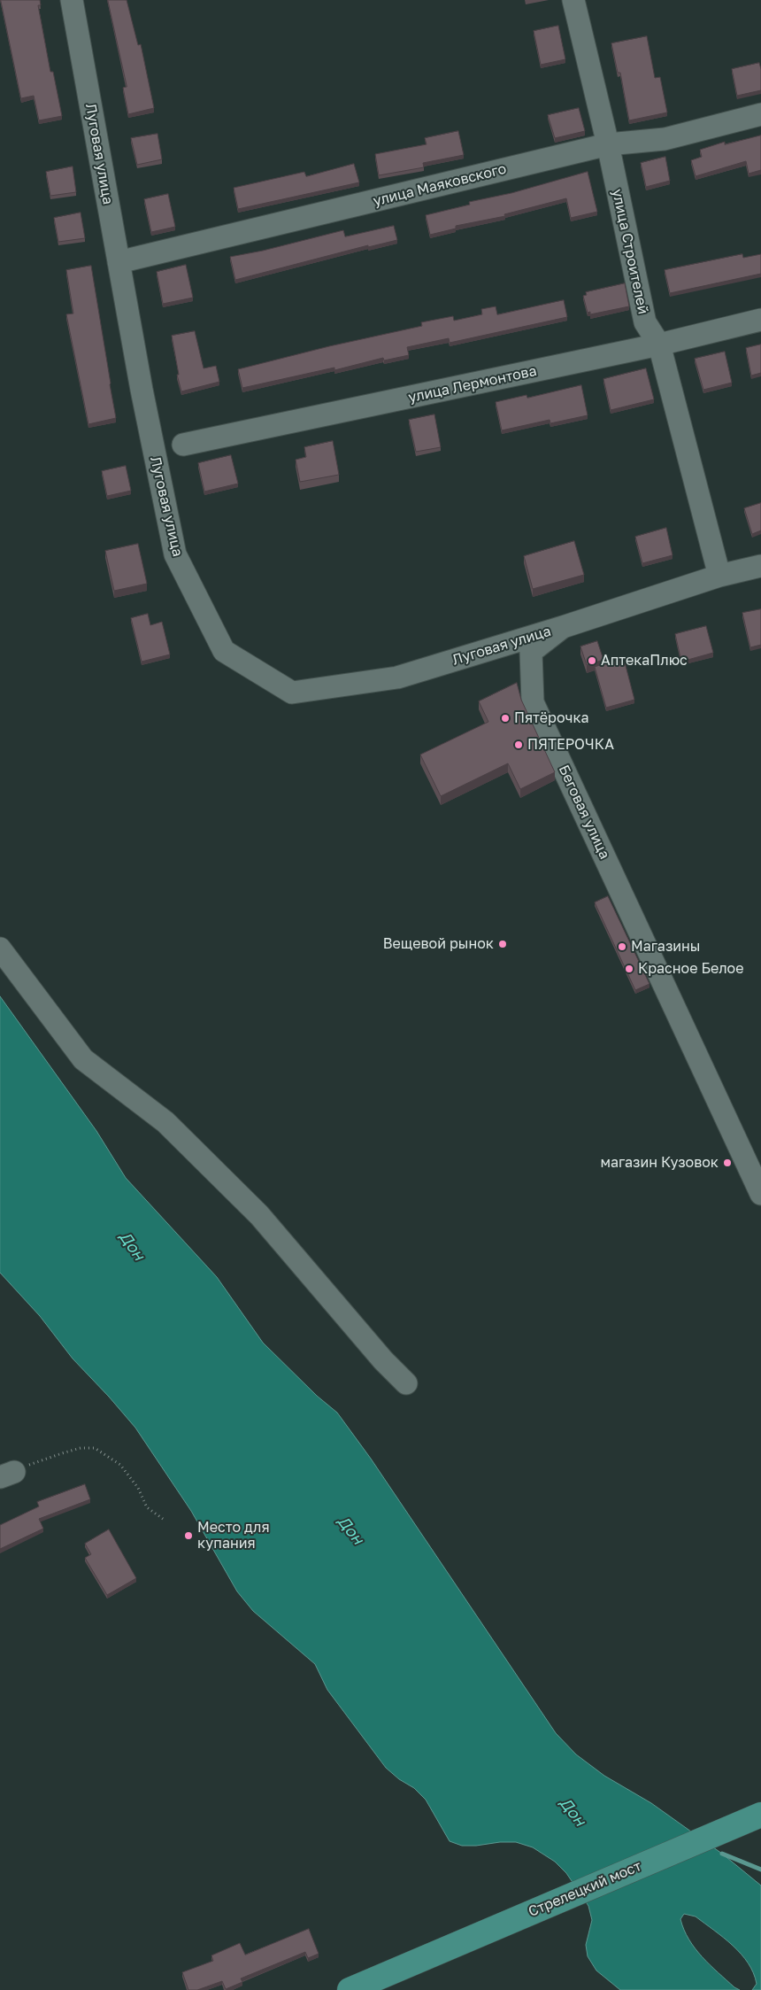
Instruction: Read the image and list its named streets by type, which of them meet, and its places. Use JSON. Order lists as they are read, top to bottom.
{
  "streets": {
    "main road": ["Стрелецкий мост"],
    "street": [
      "Луговая улица",
      "улица Маяковского",
      "улица Строителей",
      "улица Лермонтова",
      "Беговая улица"
    ]
  },
  "crossings": [
    ["Луговая улица", "улица Маяковского"],
    ["Луговая улица", "Беговая улица"],
    ["улица Маяковского", "улица Строителей"],
    ["улица Строителей", "улица Лермонтова"],
    ["улица Строителей", "Беговая улица"]
  ],
  "water": ["Дон"],
  "places": [
    "АптекаПлюс",
    "Пятёрочка",
    "ПЯТЕРОЧКА",
    "Вещевой рынок",
    "Магазины",
    "Красное Белое",
    "магазин Кузовок",
    "Место для купания"
  ]
}
